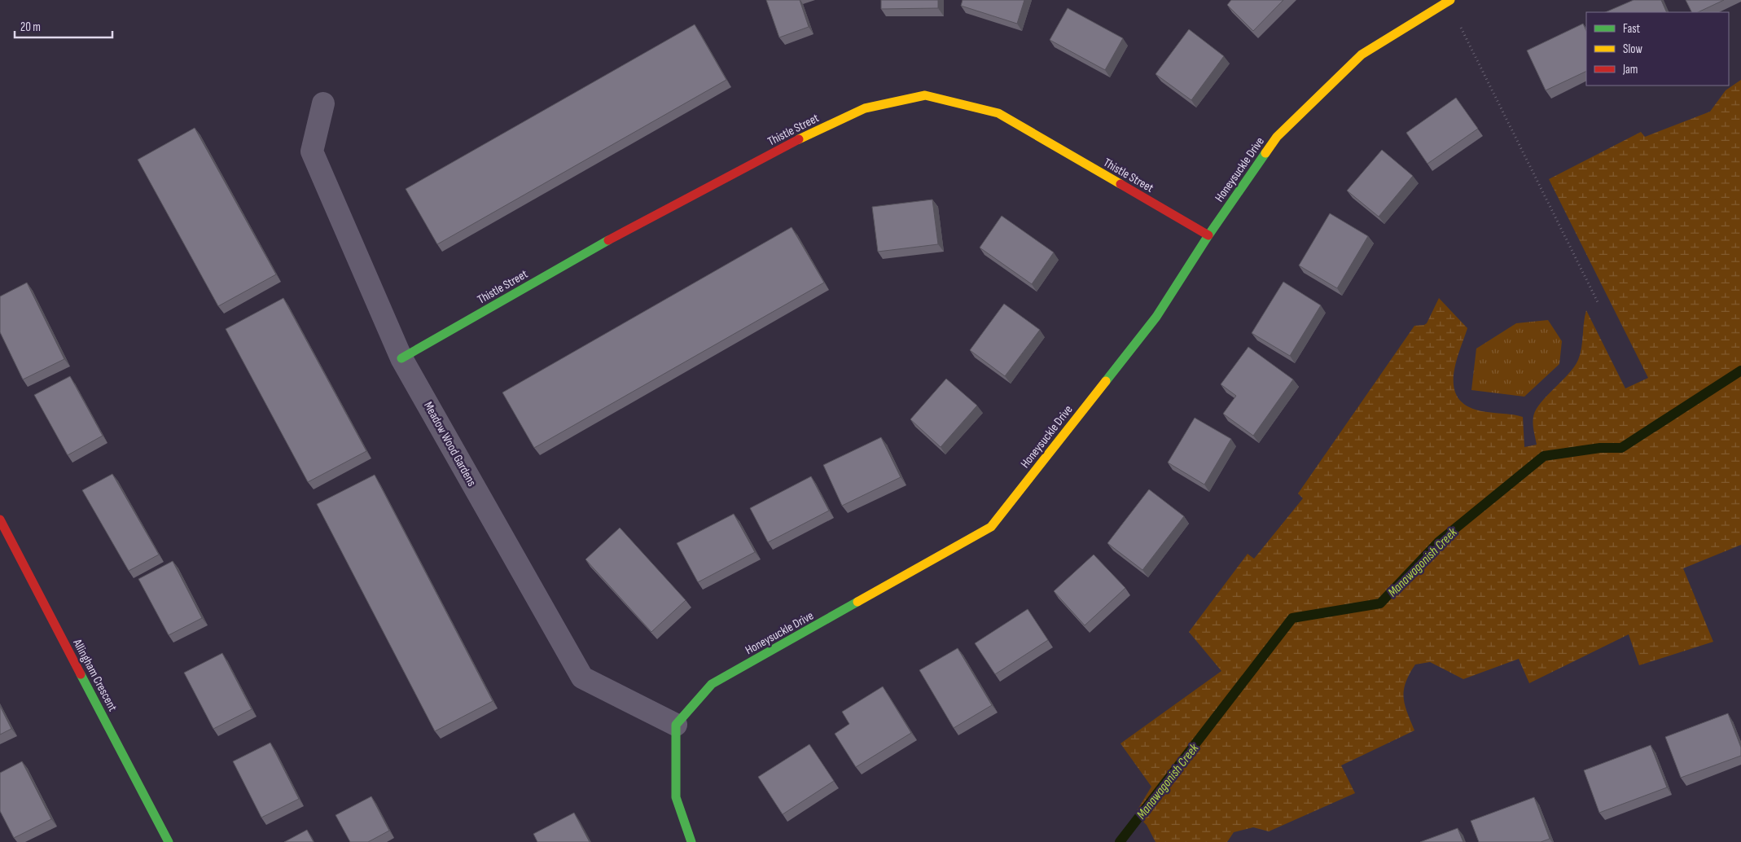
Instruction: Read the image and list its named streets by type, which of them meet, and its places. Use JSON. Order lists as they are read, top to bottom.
{
  "streets": {
    "street": [
      "Thistle Street",
      "Honeysuckle Drive",
      "Meadow Wood Gardens",
      "Allingham Crescent"
    ]
  },
  "crossings": [
    ["Thistle Street", "Honeysuckle Drive"],
    ["Thistle Street", "Meadow Wood Gardens"],
    ["Honeysuckle Drive", "Meadow Wood Gardens"]
  ],
  "water": ["Manawagonish Creek"],
  "legend": ["Fast", "Slow", "Jam"],
  "scale_bar": "20 m"
}
